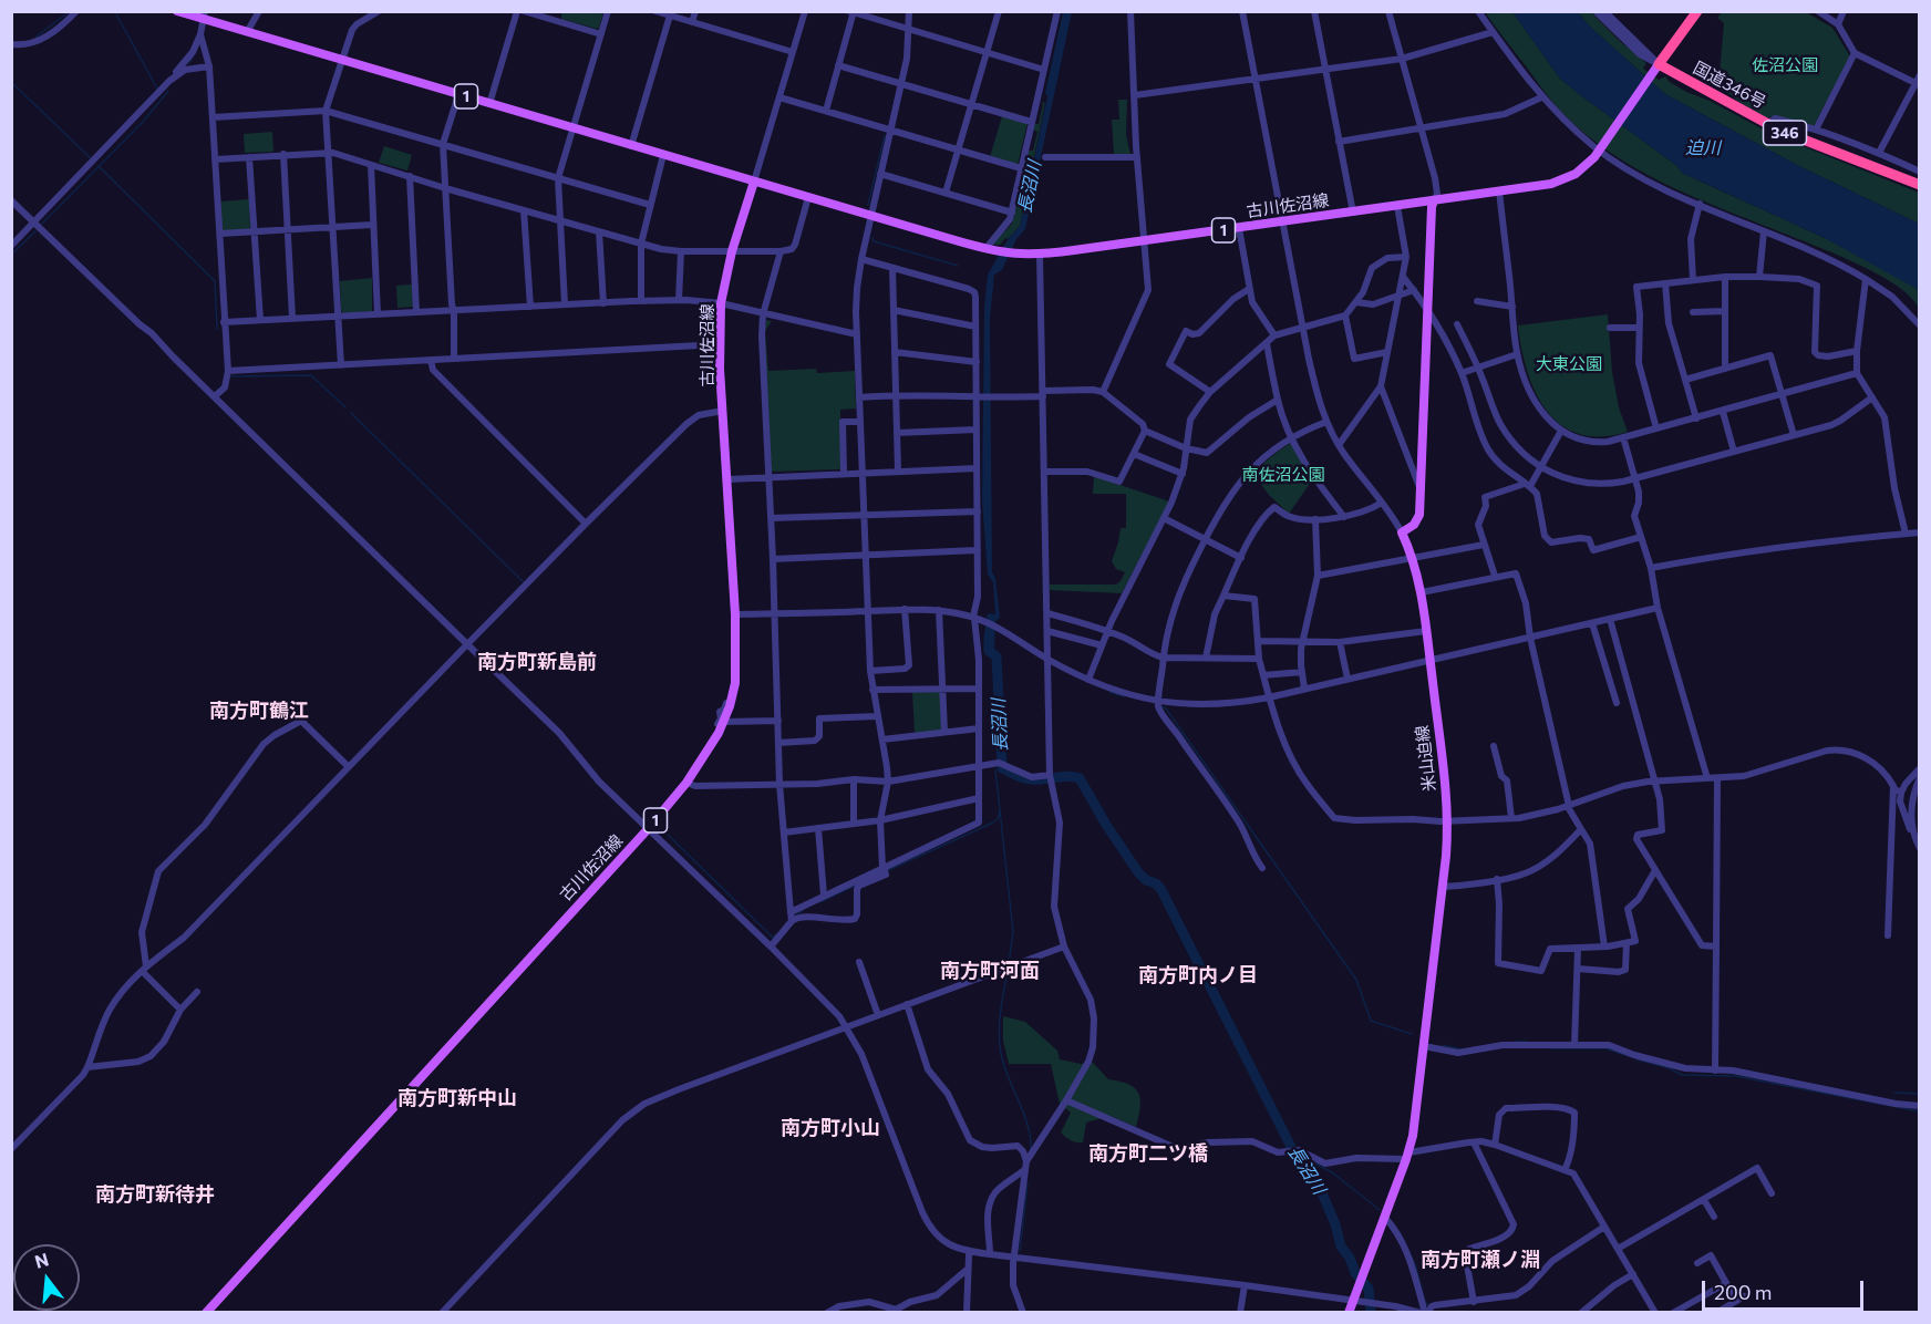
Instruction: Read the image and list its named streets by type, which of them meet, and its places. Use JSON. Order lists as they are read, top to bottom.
{
  "streets": {
    "highway": ["国道346号", "346"],
    "main road": ["1", "古川佐沼線", "米山迫線"]
  },
  "crossings": [
    ["国道346号", "古川佐沼線"]
  ],
  "districts": [
    "南方町新島前",
    "南方町鶴江",
    "南方町河面",
    "南方町内ノ目",
    "南方町新中山",
    "南方町小山",
    "南方町二ツ橋",
    "南方町新待井",
    "南方町瀬ノ淵"
  ],
  "water": ["迫川", "長沼川"],
  "parks": ["佐沼公園", "大東公園", "南佐沼公園"],
  "scale_bar": "200 m",
  "north": "top"
}
